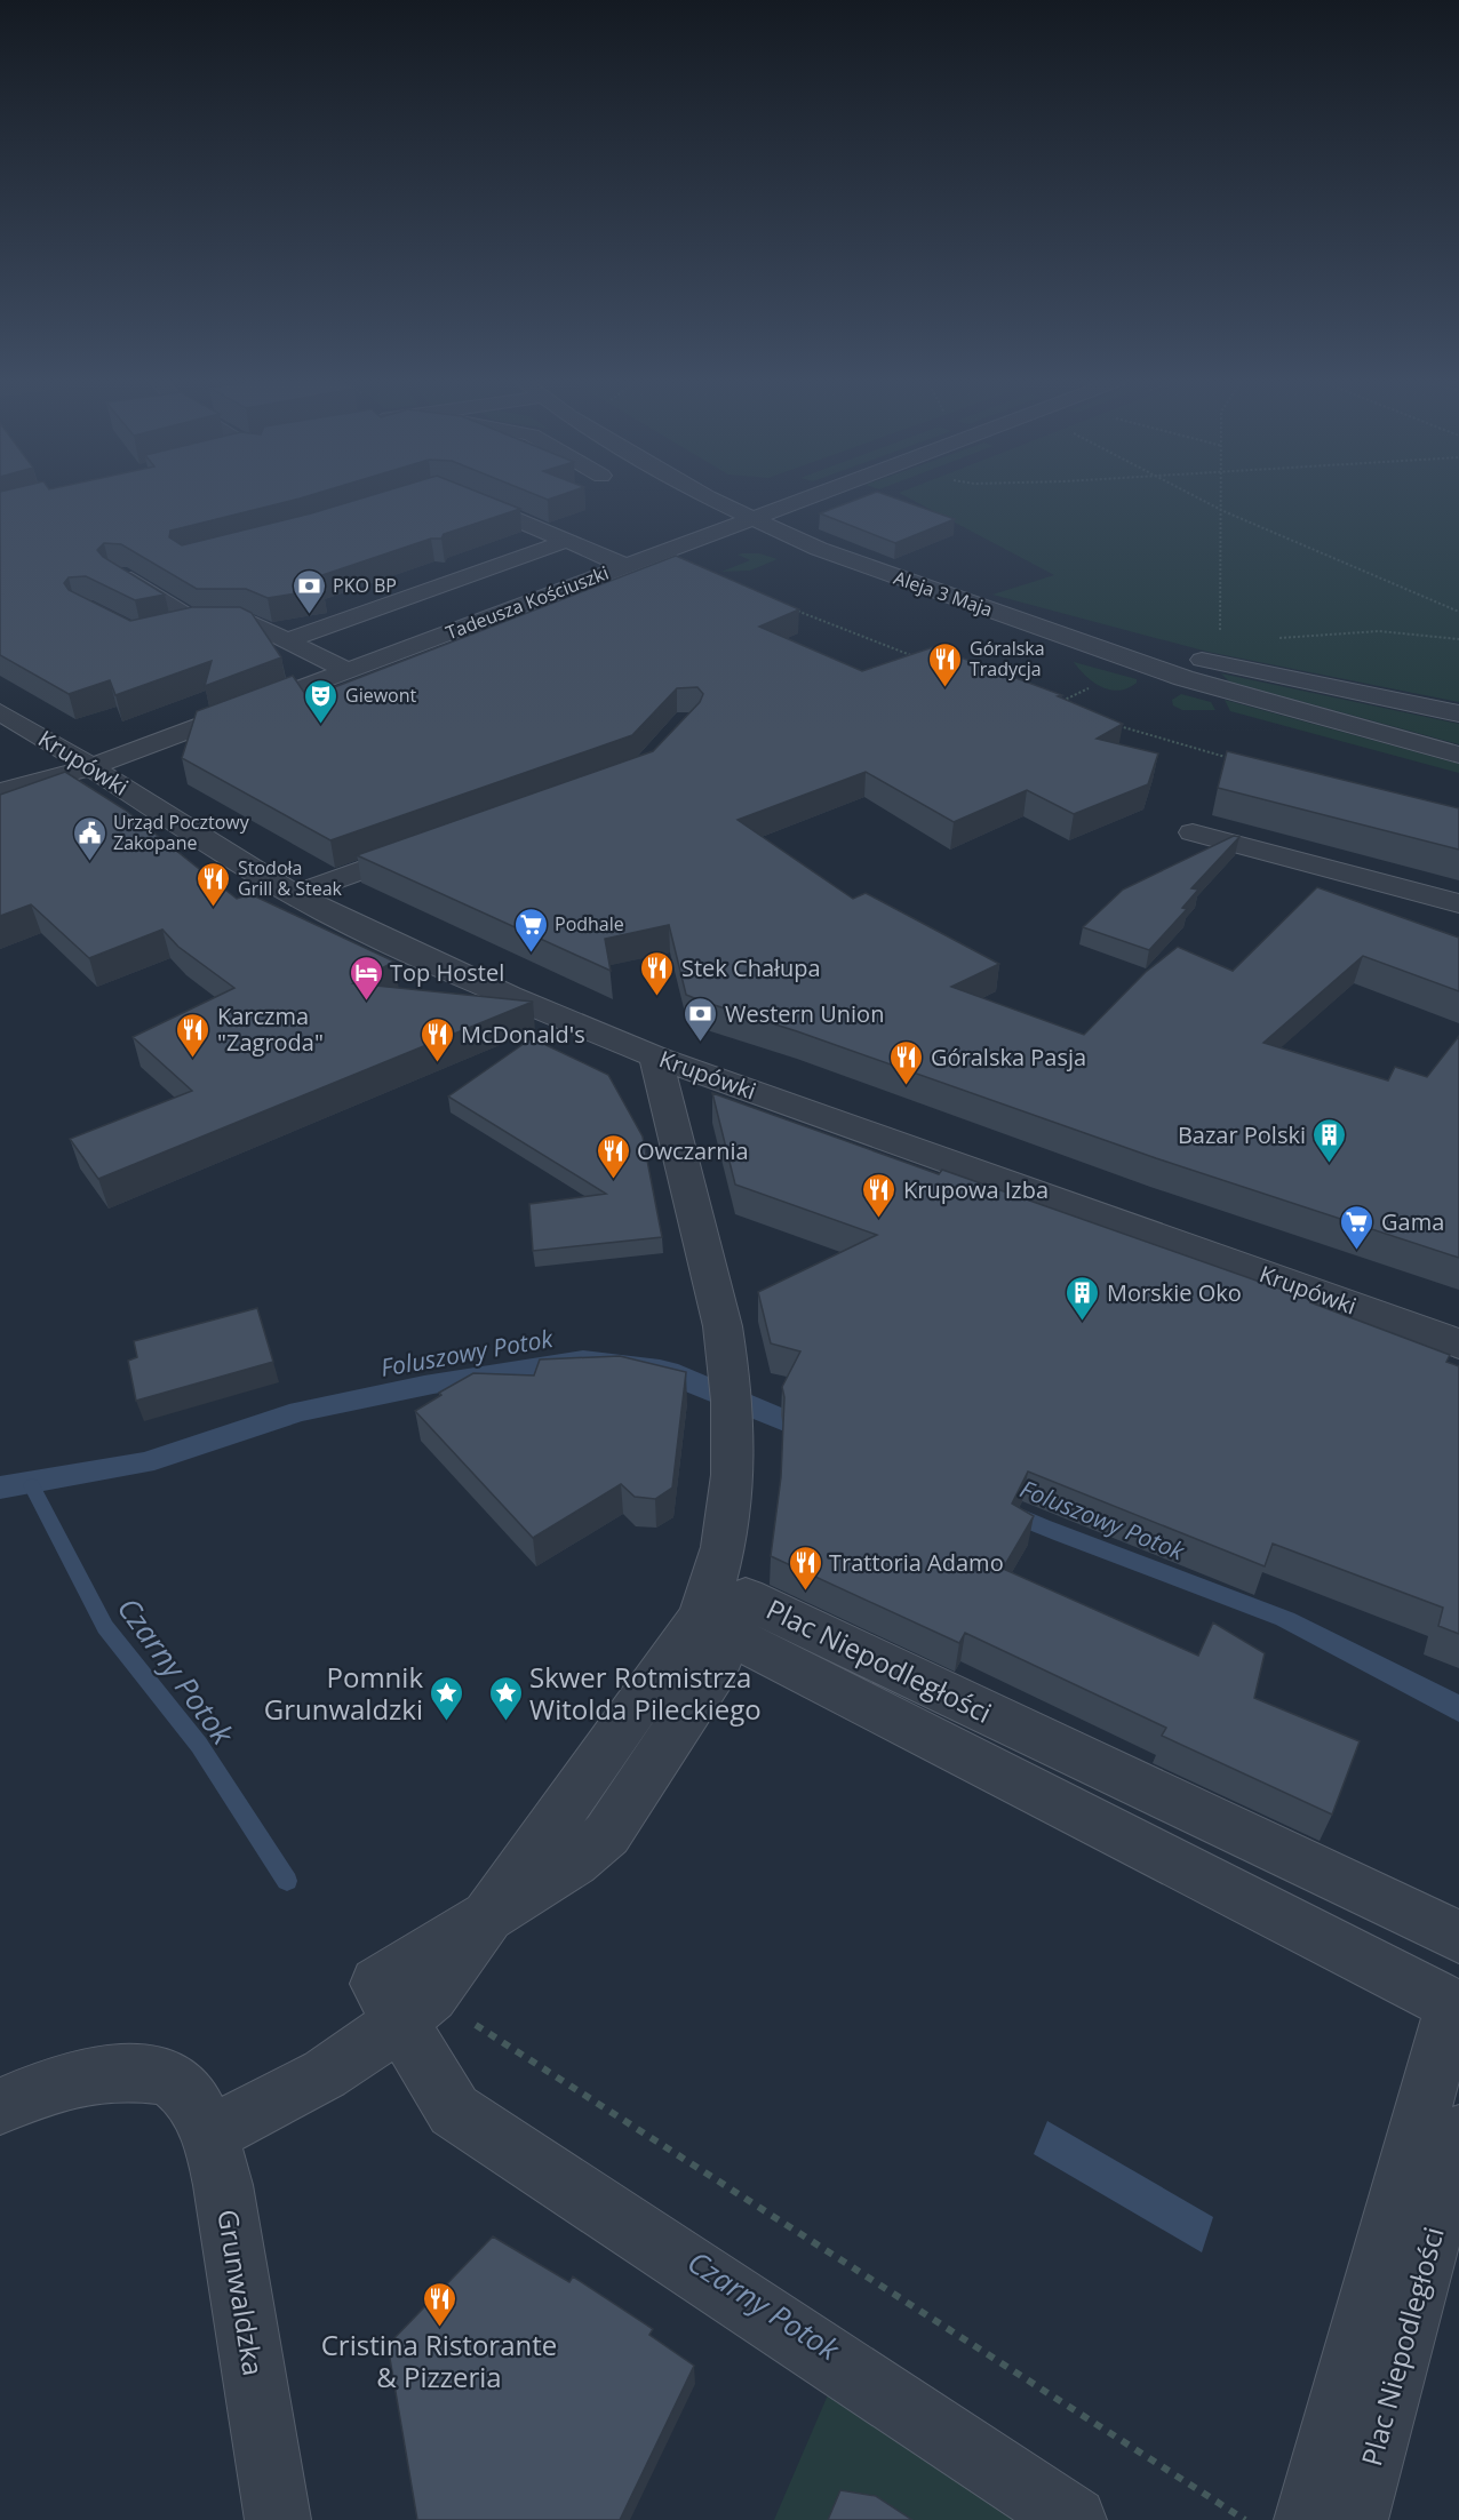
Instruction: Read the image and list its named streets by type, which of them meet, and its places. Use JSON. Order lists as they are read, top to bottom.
{
  "streets": {
    "street": [
      "Aleja 3 Maja",
      "Tadeusza Kościuszki",
      "Krupówki",
      "Plac Niepodległości",
      "Grunwaldzka"
    ]
  },
  "crossings": [
    ["Aleja 3 Maja", "Tadeusza Kościuszki"],
    ["Tadeusza Kościuszki", "Krupówki"]
  ],
  "water": ["Foluszowy Potok", "Czarny Potok"],
  "places": {
    "bank": ["PKO BP", "Western Union"],
    "restaurant": [
      "Góralska Tradycja",
      "Stodoła Grill & Steak",
      "Stek Chałupa",
      "Karczma \"Zagroda\"",
      "McDonald's",
      "Góralska Pasja",
      "Owczarnia",
      "Krupowa Izba",
      "Trattoria Adamo",
      "Cristina Ristorante & Pizzeria"
    ],
    "theatre": ["Giewont"],
    "public building": ["Urząd Pocztowy Zakopane"],
    "supermarket": ["Podhale", "Gama"],
    "hotel": ["Top Hostel"],
    "building": ["Bazar Polski", "Morskie Oko"],
    "place": ["Pomnik Grunwaldzki", "Skwer Rotmistrza Witolda Pileckiego"]
  }
}
